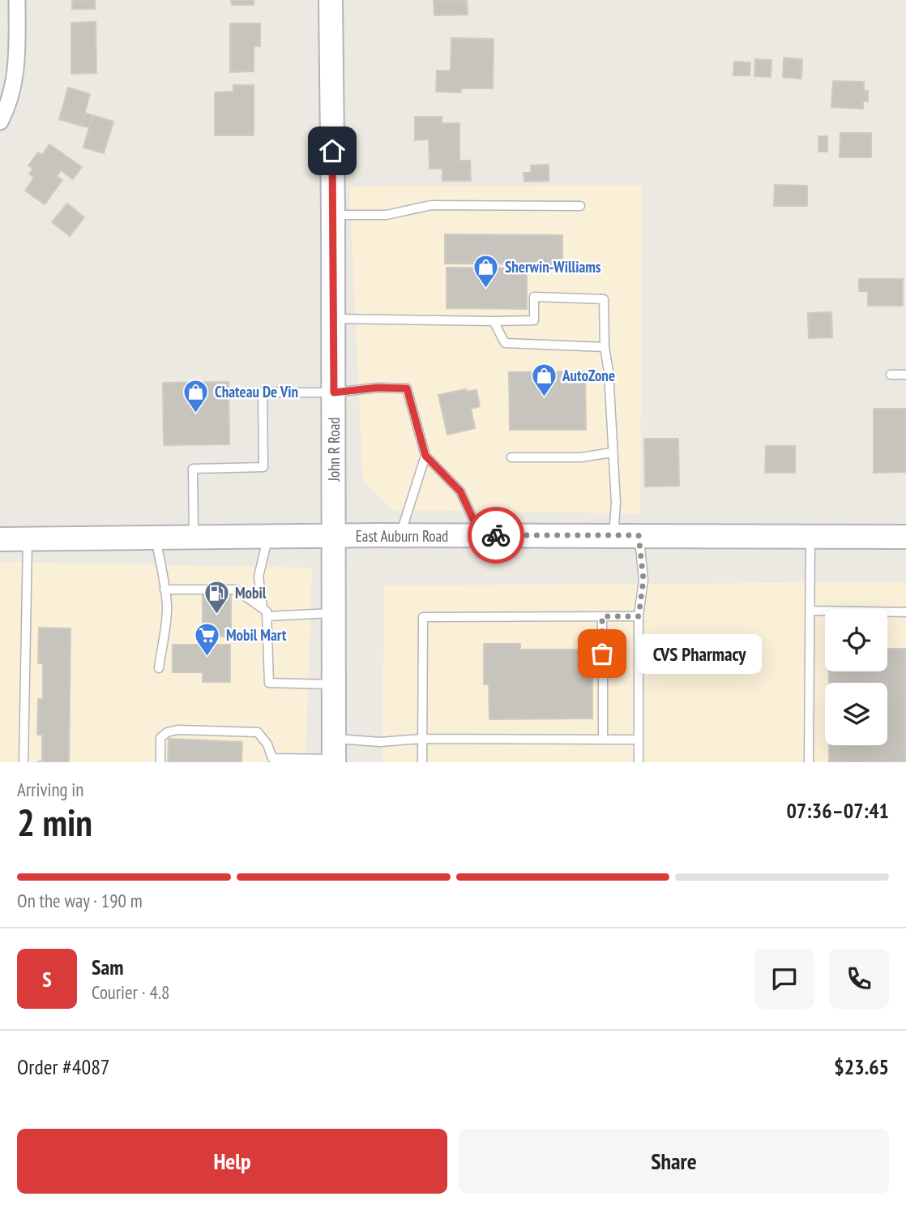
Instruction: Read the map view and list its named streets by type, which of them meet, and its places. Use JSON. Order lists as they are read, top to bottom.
{
  "streets": {
    "main road": ["John R Road", "East Auburn Road"]
  },
  "crossings": [
    ["John R Road", "East Auburn Road"]
  ],
  "places": {
    "shop": ["Sherwin-Williams", "AutoZone", "Chateau De Vin"],
    "fuel station": ["Mobil"],
    "other": ["CVS Pharmacy"],
    "supermarket": ["Mobil Mart"]
  },
  "page": {
    "bubble": "CVS Pharmacy",
    "heading": ["2 min", "Arriving in", "07:36–07:41"],
    "panel": [
      "Sam",
      "Courier · 4.8",
      "Order #4087",
      "$23.65"
    ],
    "bar": "On the way · 190 m",
    "round": "S",
    "buttons": ["Help", "Share"]
  }
}
